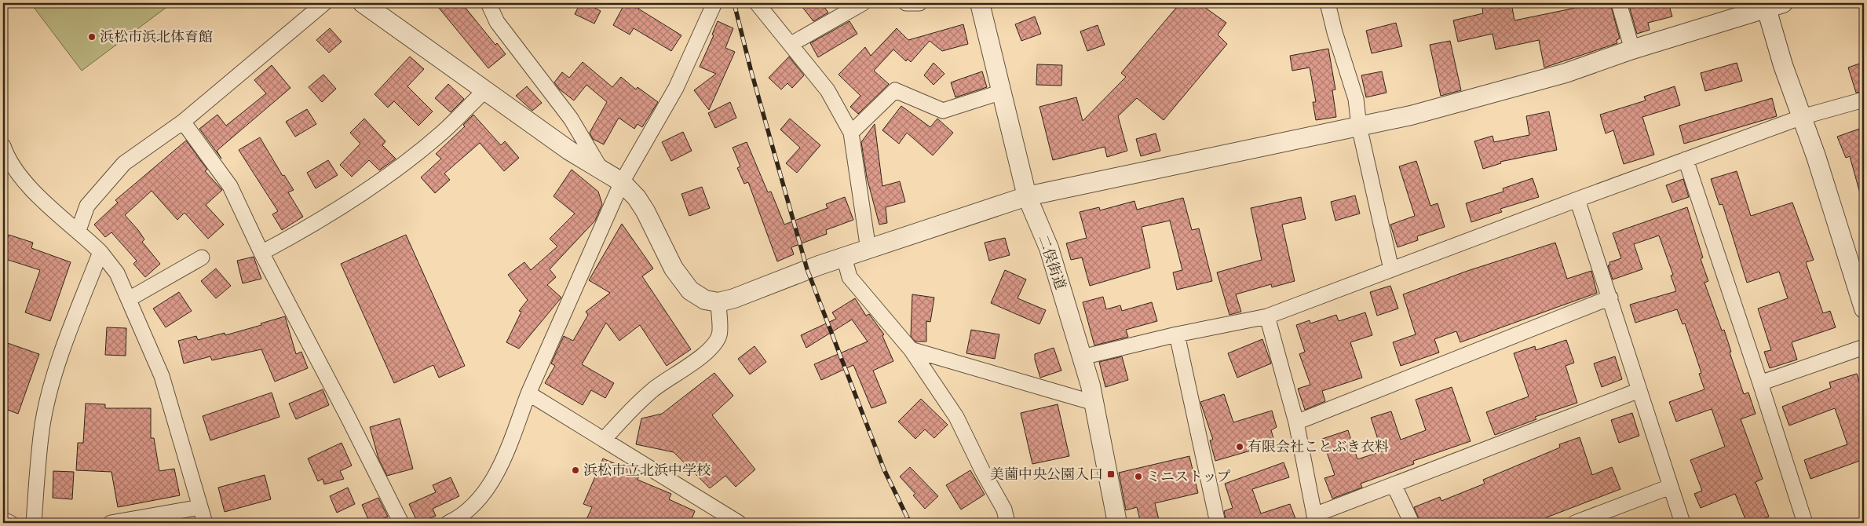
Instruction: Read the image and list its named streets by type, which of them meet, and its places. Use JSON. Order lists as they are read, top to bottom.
{
  "streets": {
    "street": ["二俣街道"]
  },
  "places": {
    "other": [
      "浜松市浜北体育館",
      "有限会社ことぶき衣料",
      "浜松市立北浜中学校",
      "ミニストップ"
    ],
    "transit": ["美薗中央公園入口"]
  }
}
